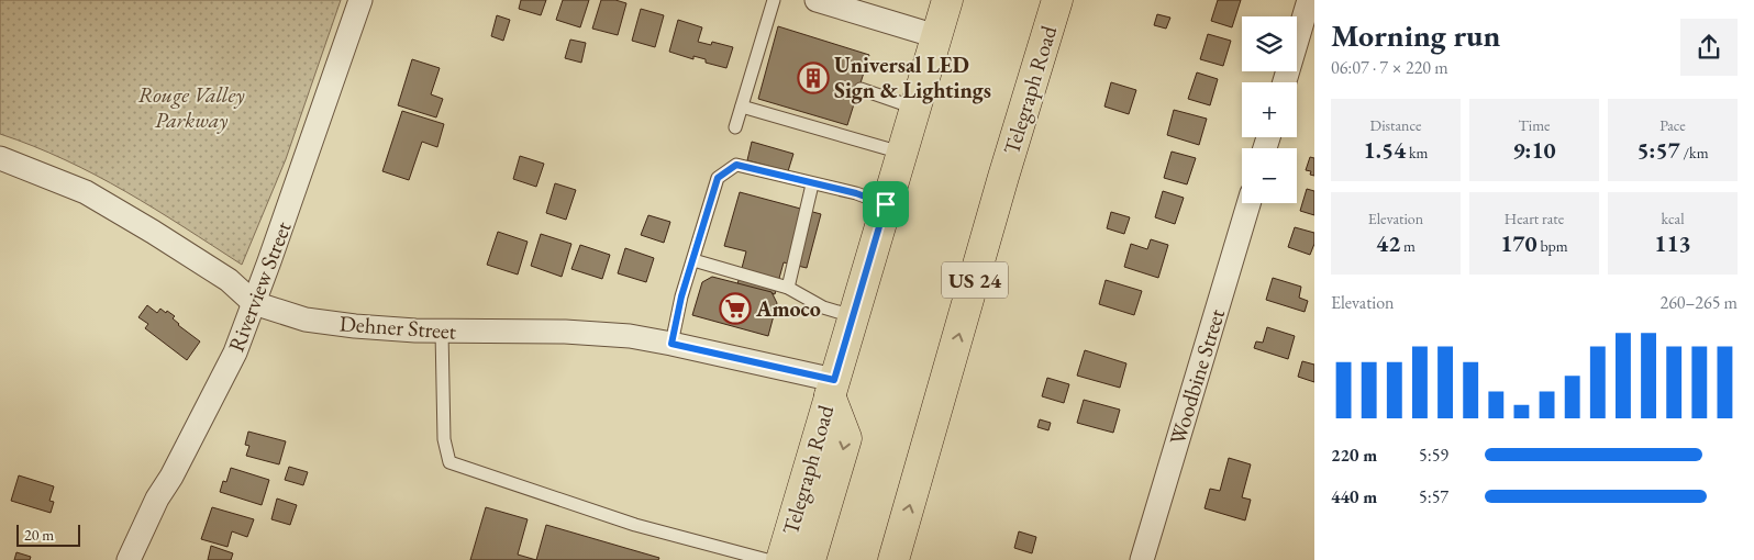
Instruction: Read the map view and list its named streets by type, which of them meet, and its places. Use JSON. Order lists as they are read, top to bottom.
{
  "streets": {
    "main road": ["Telegraph Road", "US 24"],
    "street": ["Riverview Street", "Dehner Street", "Woodbine Street"]
  },
  "crossings": [
    ["Telegraph Road", "Dehner Street"],
    ["Riverview Street", "Dehner Street"]
  ],
  "parks": ["Rouge Valley Parkway"],
  "places": {
    "building": ["Universal LED Sign & Lightings"],
    "supermarket": ["Amoco"]
  },
  "scale_bar": "20 m",
  "page": {
    "heading": ["Morning run", "06:07 · 7 × 220 m"],
    "map_buttons": ["+", "−"],
    "stats": [
      ["Distance", "1.54 km"],
      ["Time", "9:10"],
      ["Pace", "5:57 /km"],
      ["Elevation", "42 m"],
      ["Heart rate", "170 bpm"],
      ["kcal", "113"]
    ],
    "chart": ["Elevation", "260–265 m"],
    "list": [
      {
        "name": "220 m",
        "note": "5:59"
      },
      {
        "name": "440 m",
        "note": "5:57"
      }
    ],
    "scale": "20 m"
  }
}
